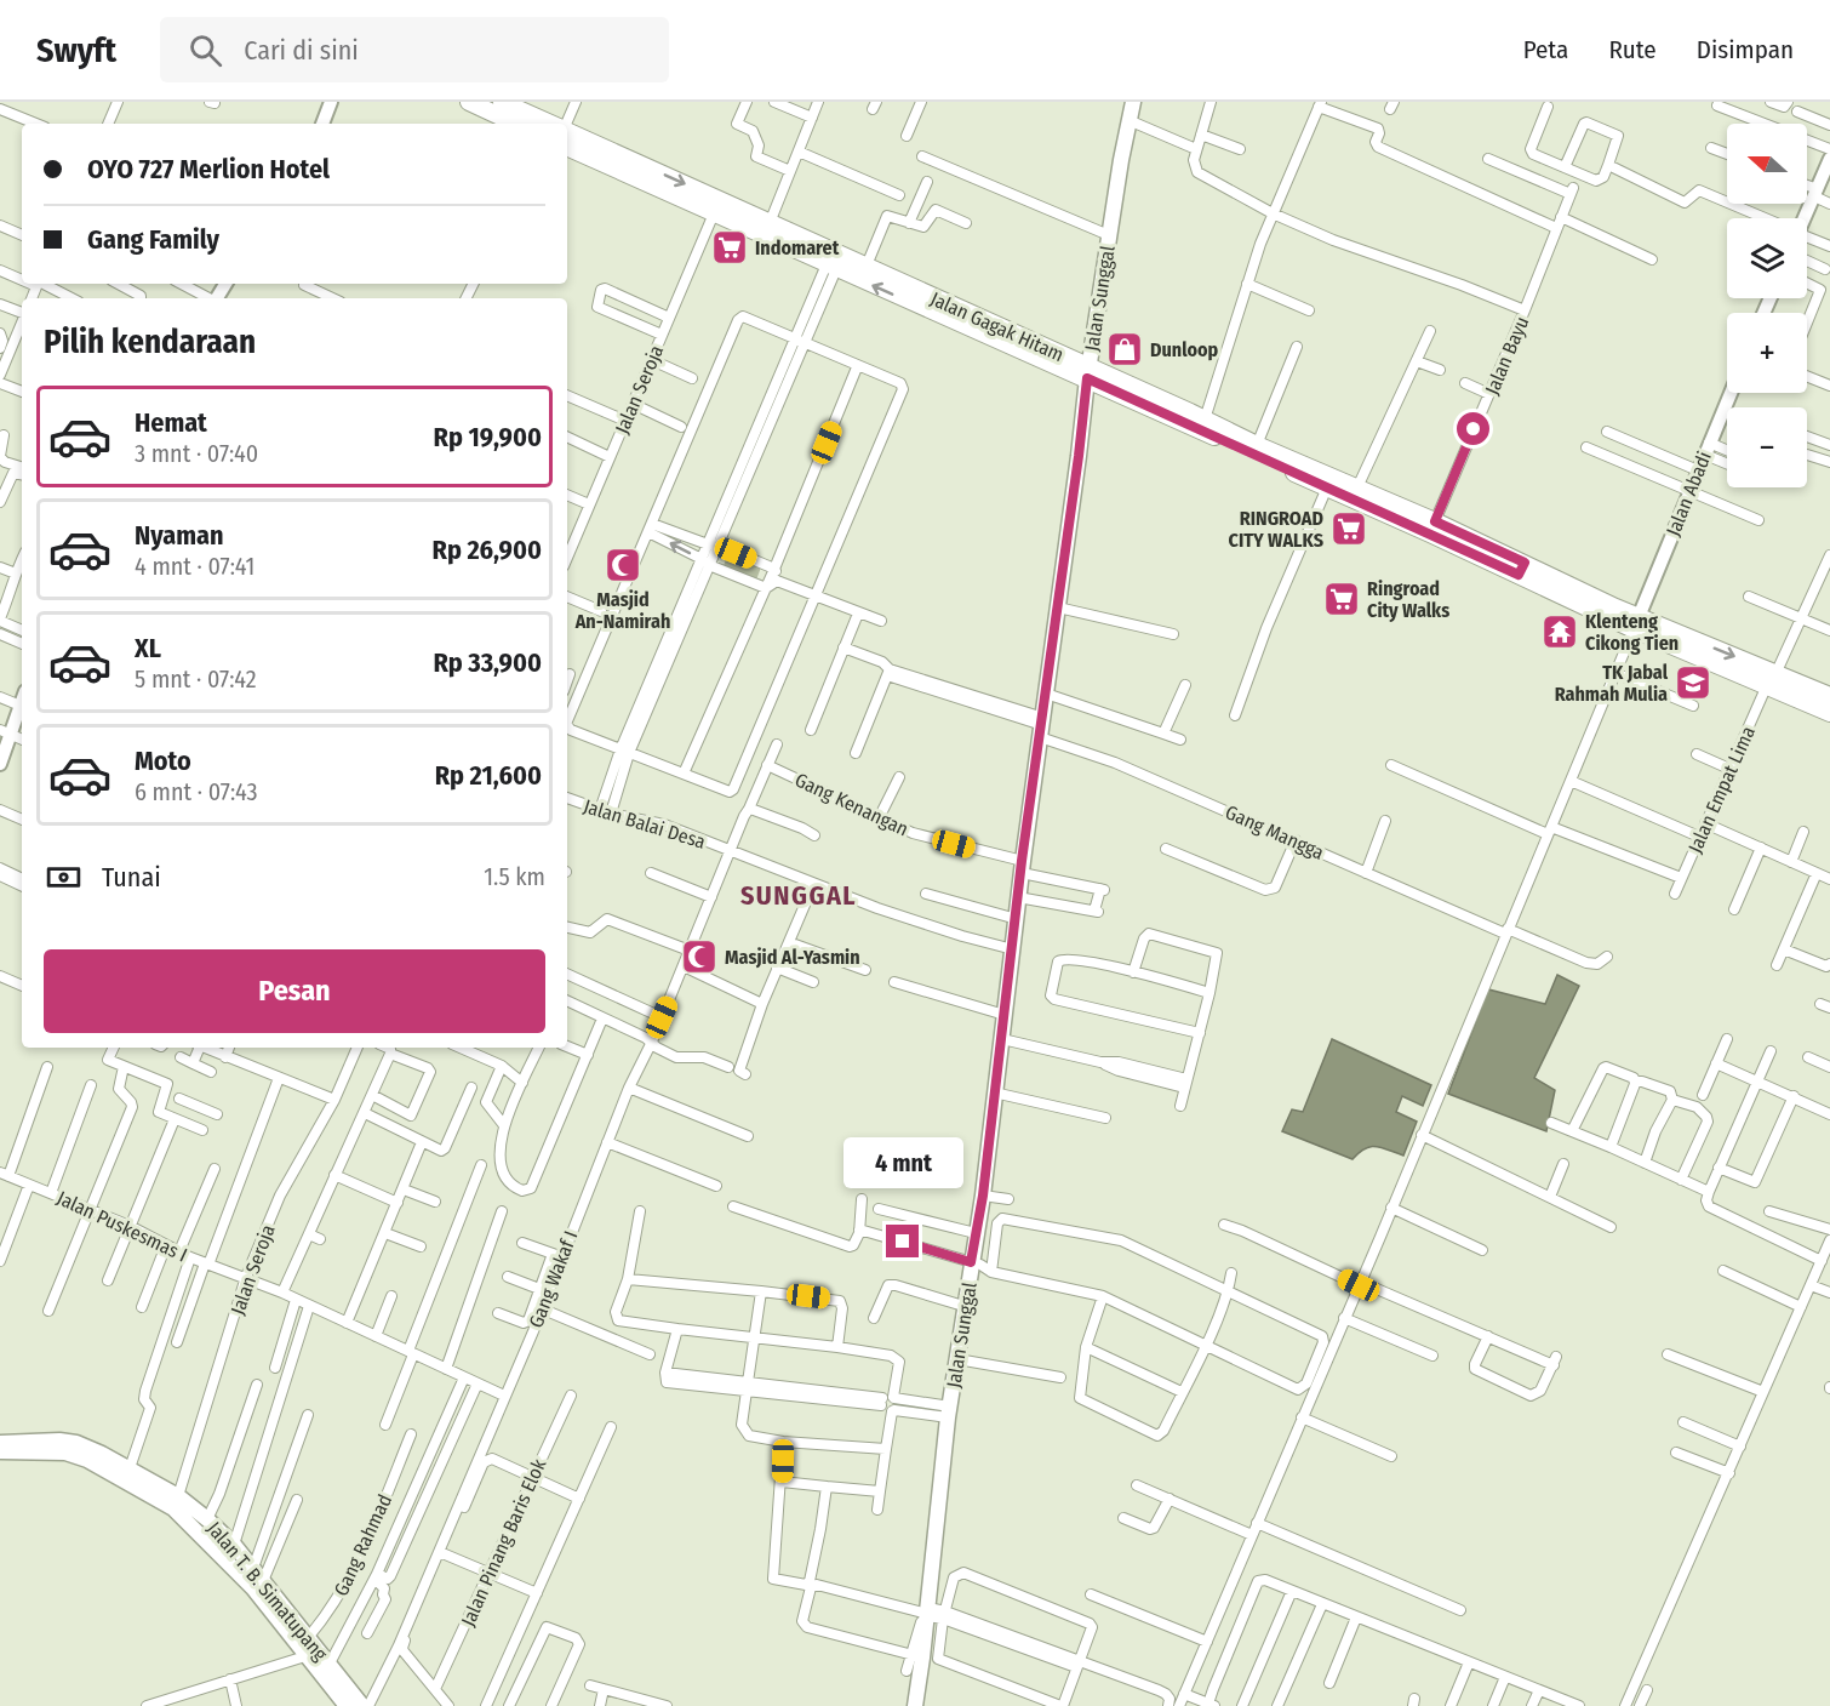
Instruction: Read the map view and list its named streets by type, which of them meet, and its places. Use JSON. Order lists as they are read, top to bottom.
{
  "streets": {
    "highway": ["Jalan Gagak Hitam"],
    "main road": ["Jalan Sunggal", "Jalan T. B. Simatupang"],
    "street": [
      "Jalan Bayu",
      "Jalan Seroja",
      "Jalan Abadi",
      "Jalan Empat Lima",
      "Gang Kenangan",
      "Jalan Balai Desa",
      "Gang Mangga",
      "Jalan Puskesmas I",
      "Gang Wakaf I",
      "Jalan Pinang Baris Elok",
      "Gang Rahmad"
    ]
  },
  "crossings": [
    ["Jalan Sunggal", "Jalan Gagak Hitam"],
    ["Jalan Sunggal", "Gang Kenangan"],
    ["Jalan Sunggal", "Jalan Balai Desa"],
    ["Jalan Sunggal", "Gang Mangga"],
    ["Jalan Gagak Hitam", "Jalan Bayu"],
    ["Jalan Gagak Hitam", "Jalan Seroja"],
    ["Jalan Gagak Hitam", "Jalan Abadi"],
    ["Jalan Gagak Hitam", "Jalan Empat Lima"],
    ["Jalan Seroja", "Jalan Puskesmas I"],
    ["Jalan Seroja", "Jalan T. B. Simatupang"],
    ["Gang Kenangan", "Gang Wakaf I"],
    ["Jalan Balai Desa", "Gang Wakaf I"],
    ["Jalan Puskesmas I", "Gang Wakaf I"],
    ["Gang Rahmad", "Jalan T. B. Simatupang"]
  ],
  "districts": ["SUNGGAL"],
  "places": {
    "supermarket": ["Indomaret", "RINGROAD CITY WALKS", "Ringroad City Walks"],
    "shop": ["Dunloop"],
    "mosque": ["Masjid An-Namirah", "Masjid Al-Yasmin"],
    "temple": ["Klenteng Cikong Tien"],
    "school or university": ["TK Jabal Rahmah Mulia"]
  },
  "north": "left",
  "page": {
    "header": "Swyft",
    "search": "Cari di sini",
    "nav": ["Peta", "Rute", "Disimpan"],
    "map_buttons": ["+", "−"],
    "banner": ["OYO 727 Merlion Hotel", "Gang Family"],
    "heading": "Pilih kendaraan",
    "list": [
      {
        "name": "Hemat",
        "note": "3 mnt · 07:40",
        "value": "Rp 19,900"
      },
      {
        "name": "Nyaman",
        "note": "4 mnt · 07:41",
        "value": "Rp 26,900"
      },
      {
        "name": "XL",
        "note": "5 mnt · 07:42",
        "value": "Rp 33,900"
      },
      {
        "name": "Moto",
        "note": "6 mnt · 07:43",
        "value": "Rp 21,600"
      }
    ],
    "pay": ["Tunai", "1.5 km"],
    "buttons": "Pesan",
    "bubble": "4 mnt"
  }
}
